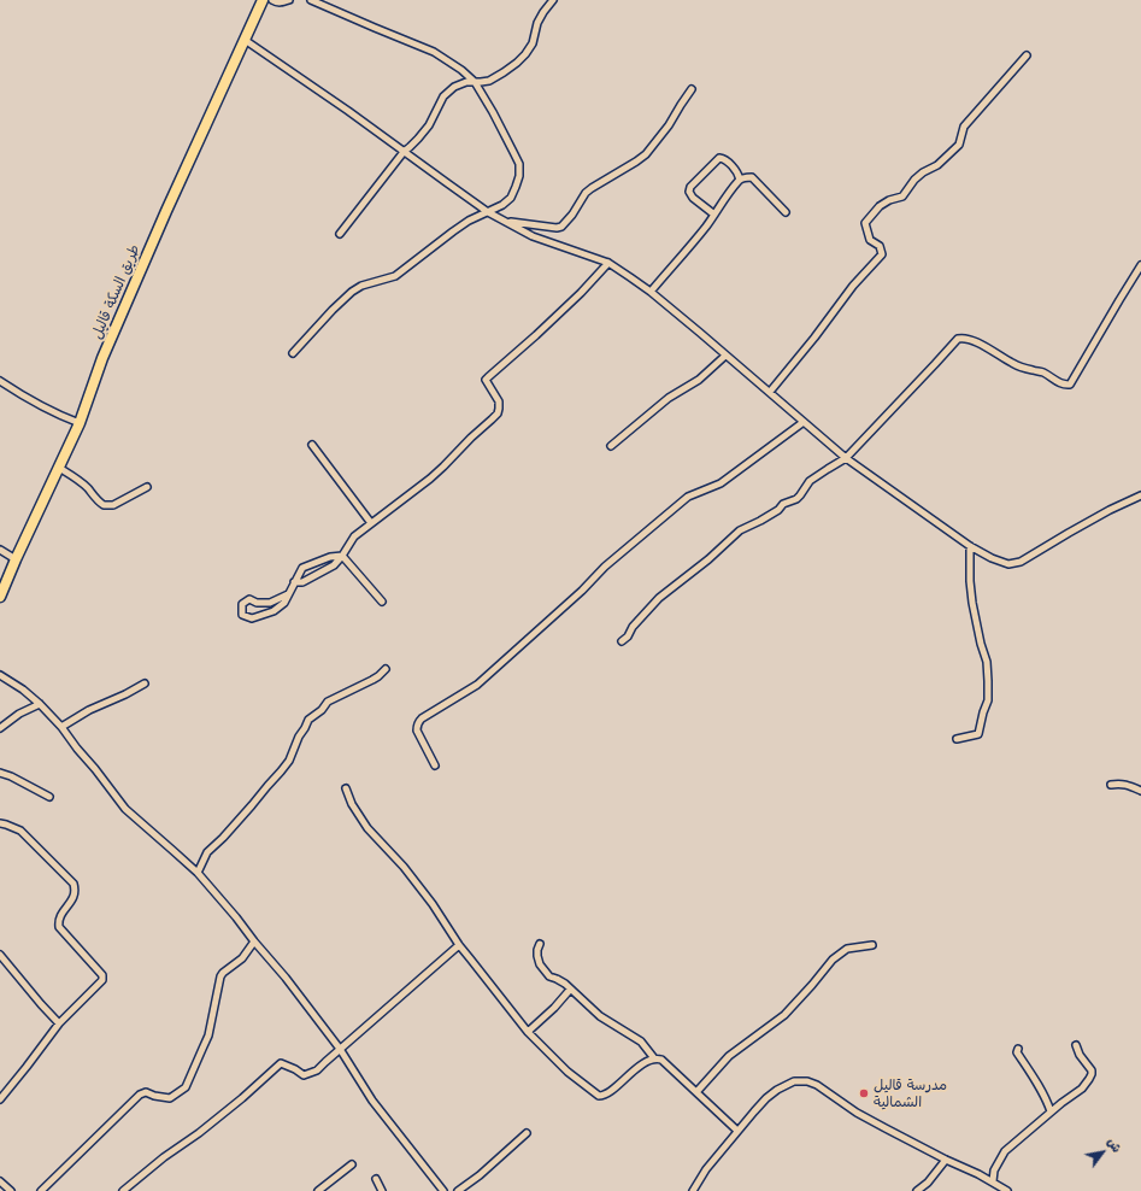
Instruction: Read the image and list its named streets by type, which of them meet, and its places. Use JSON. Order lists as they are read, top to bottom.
{
  "streets": {
    "main road": ["طريق السكة قاليل"]
  },
  "places": ["مدرسة قاليل الشمالية"],
  "north": "top right"
}
